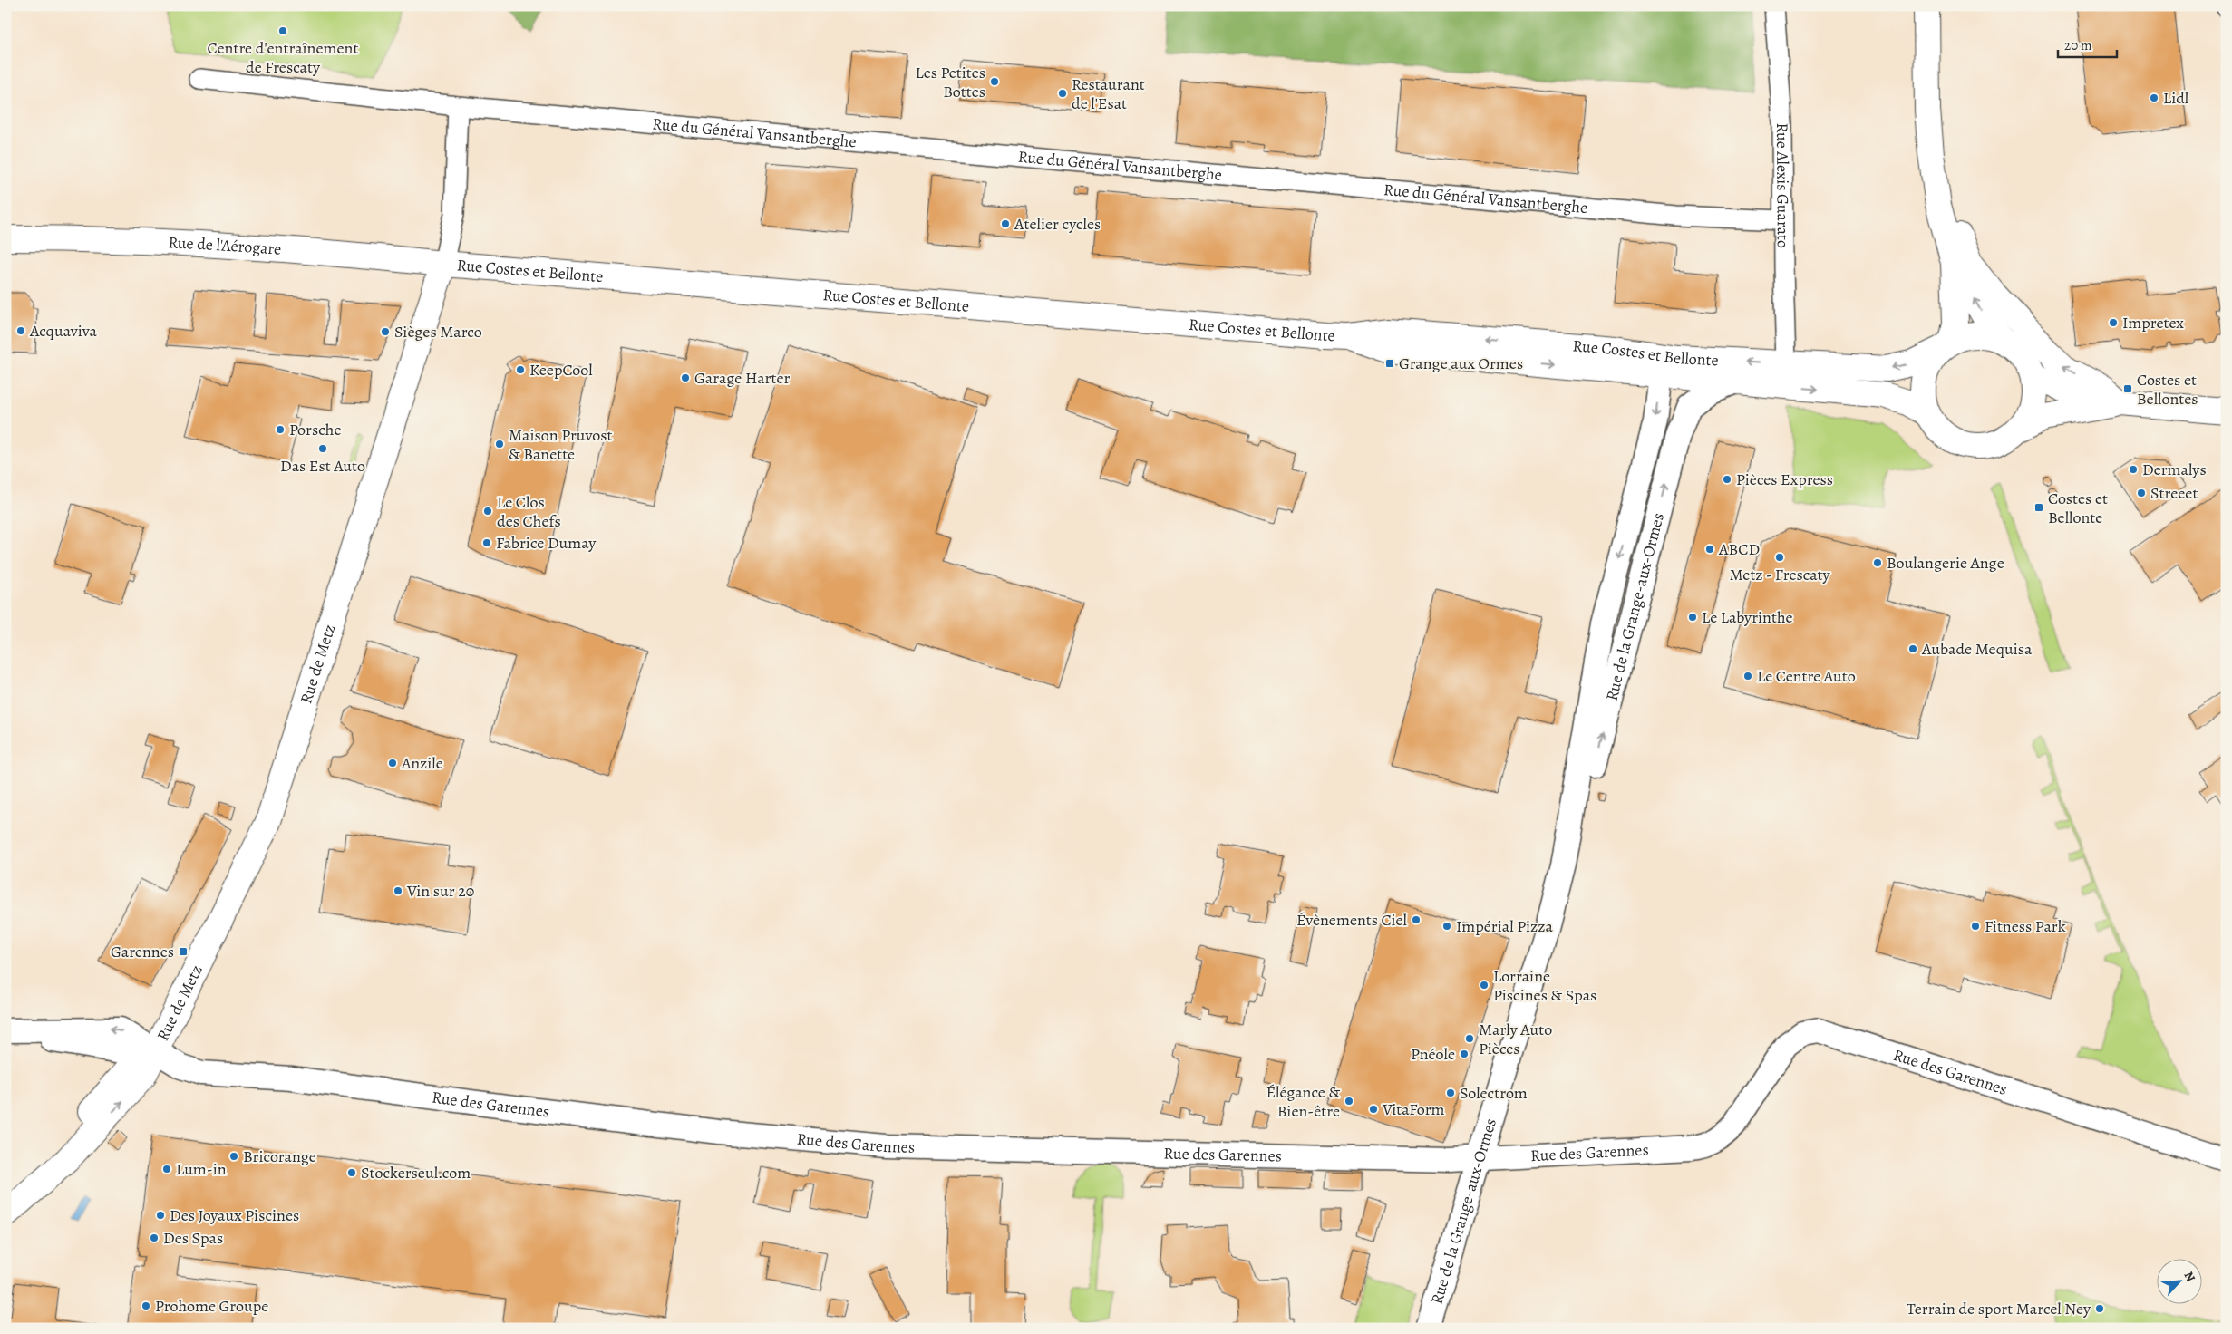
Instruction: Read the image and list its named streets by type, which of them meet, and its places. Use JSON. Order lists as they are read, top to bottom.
{
  "streets": {
    "main road": ["Rue de l'Aérogare", "Rue Costes et Bellonte", "Rue de Metz"],
    "street": [
      "Rue du Général Vansantberghe",
      "Rue Alexis Guarato",
      "Rue de la Grange-aux-Ormes",
      "Rue des Garennes"
    ]
  },
  "crossings": [
    ["Rue du Général Vansantberghe", "Rue Alexis Guarato"],
    ["Rue Alexis Guarato", "Rue Costes et Bellonte"],
    ["Rue de l'Aérogare", "Rue Costes et Bellonte"],
    ["Rue de l'Aérogare", "Rue de Metz"],
    ["Rue Costes et Bellonte", "Rue de la Grange-aux-Ormes"],
    ["Rue Costes et Bellonte", "Rue de Metz"],
    ["Rue de la Grange-aux-Ormes", "Rue des Garennes"],
    ["Rue de Metz", "Rue des Garennes"]
  ],
  "places": {
    "other": [
      "Centre d'entraînement de Frescaty",
      "Les Petites Bottes",
      "Restaurant de l'Esat",
      "Lidl",
      "Atelier cycles",
      "Impretex",
      "Acquaviva",
      "Sièges Marco",
      "KeepCool",
      "Garage Harter",
      "Porsche",
      "Maison Pruvost & Banette",
      "Das Est Auto",
      "Dermalys",
      "Pièces Express",
      "Streeet",
      "Le Clos des Chefs",
      "Fabrice Dumay",
      "ABCD",
      "Metz - Frescaty",
      "Boulangerie Ange",
      "Le Labyrinthe",
      "Aubade Mequisa",
      "Le Centre Auto",
      "Anzile",
      "Vin sur 20",
      "Évènements Ciel",
      "Impérial Pizza",
      "Fitness Park",
      "Lorraine Piscines & Spas",
      "Marly Auto Pièces",
      "Pnéole",
      "Solectrom",
      "Élégance & Bien-être",
      "VitaForm",
      "Bricorange",
      "Lum-in",
      "Stockerseul.com",
      "Des Joyaux Piscines",
      "Des Spas",
      "Prohome Groupe",
      "Terrain de sport Marcel Ney"
    ],
    "transit": [
      "Grange aux Ormes",
      "Costes et Bellontes",
      "Costes et Bellonte",
      "Garennes"
    ]
  },
  "scale_bar": "20 m",
  "north": "top right"
}
